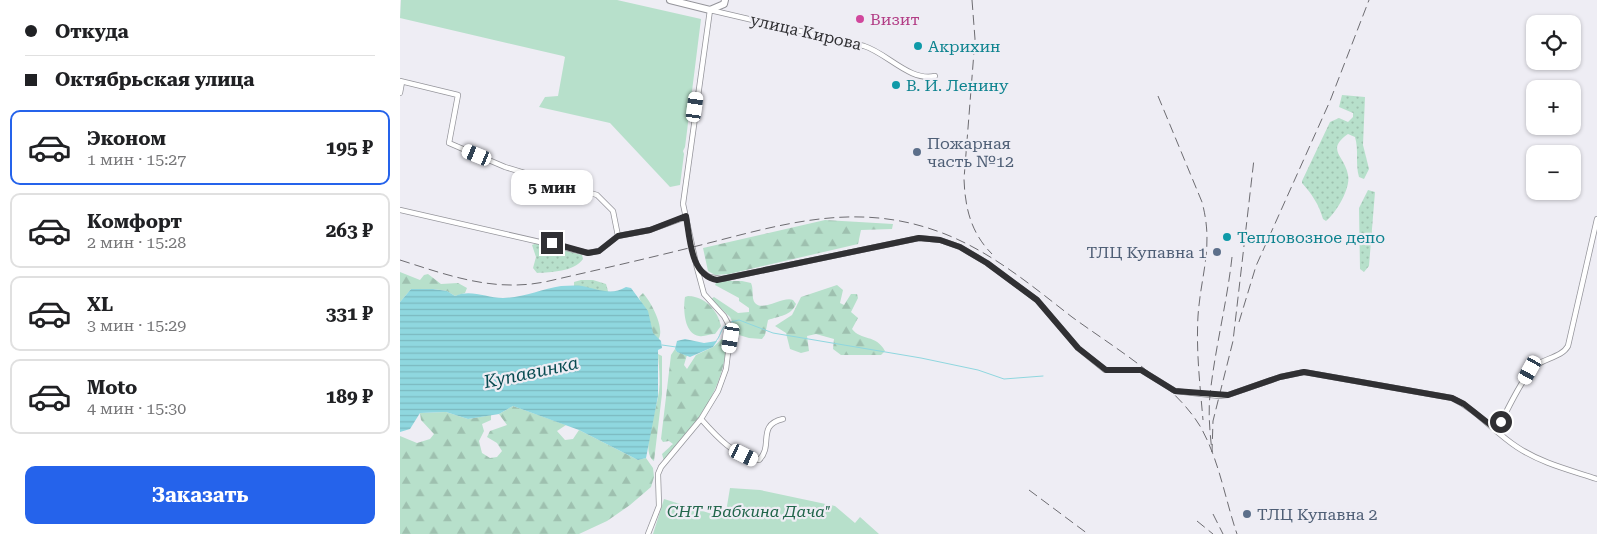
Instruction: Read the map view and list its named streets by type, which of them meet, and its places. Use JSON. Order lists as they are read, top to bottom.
{
  "streets": {
    "street": ["улица Кирова"]
  },
  "water": ["Купавинка"],
  "parks": ["СНТ \"Бабкина Дача\""],
  "places": [
    "Визит",
    "Акрихин",
    "В. И. Ленину",
    "Пожарная часть №12",
    "Тепловозное депо",
    "ТЛЦ Купавна 1",
    "ТЛЦ Купавна 2"
  ],
  "page": {
    "banner": ["Откуда", "Октябрьская улица"],
    "map_buttons": ["+", "−"],
    "list": [
      {
        "name": "Эконом",
        "note": "1 мин · 15:27",
        "value": "195 ₽"
      },
      {
        "name": "Комфорт",
        "note": "2 мин · 15:28",
        "value": "263 ₽"
      },
      {
        "name": "XL",
        "note": "3 мин · 15:29",
        "value": "331 ₽"
      },
      {
        "name": "Moto",
        "note": "4 мин · 15:30",
        "value": "189 ₽"
      }
    ],
    "bubble": "5 мин",
    "buttons": "Заказать"
  }
}
